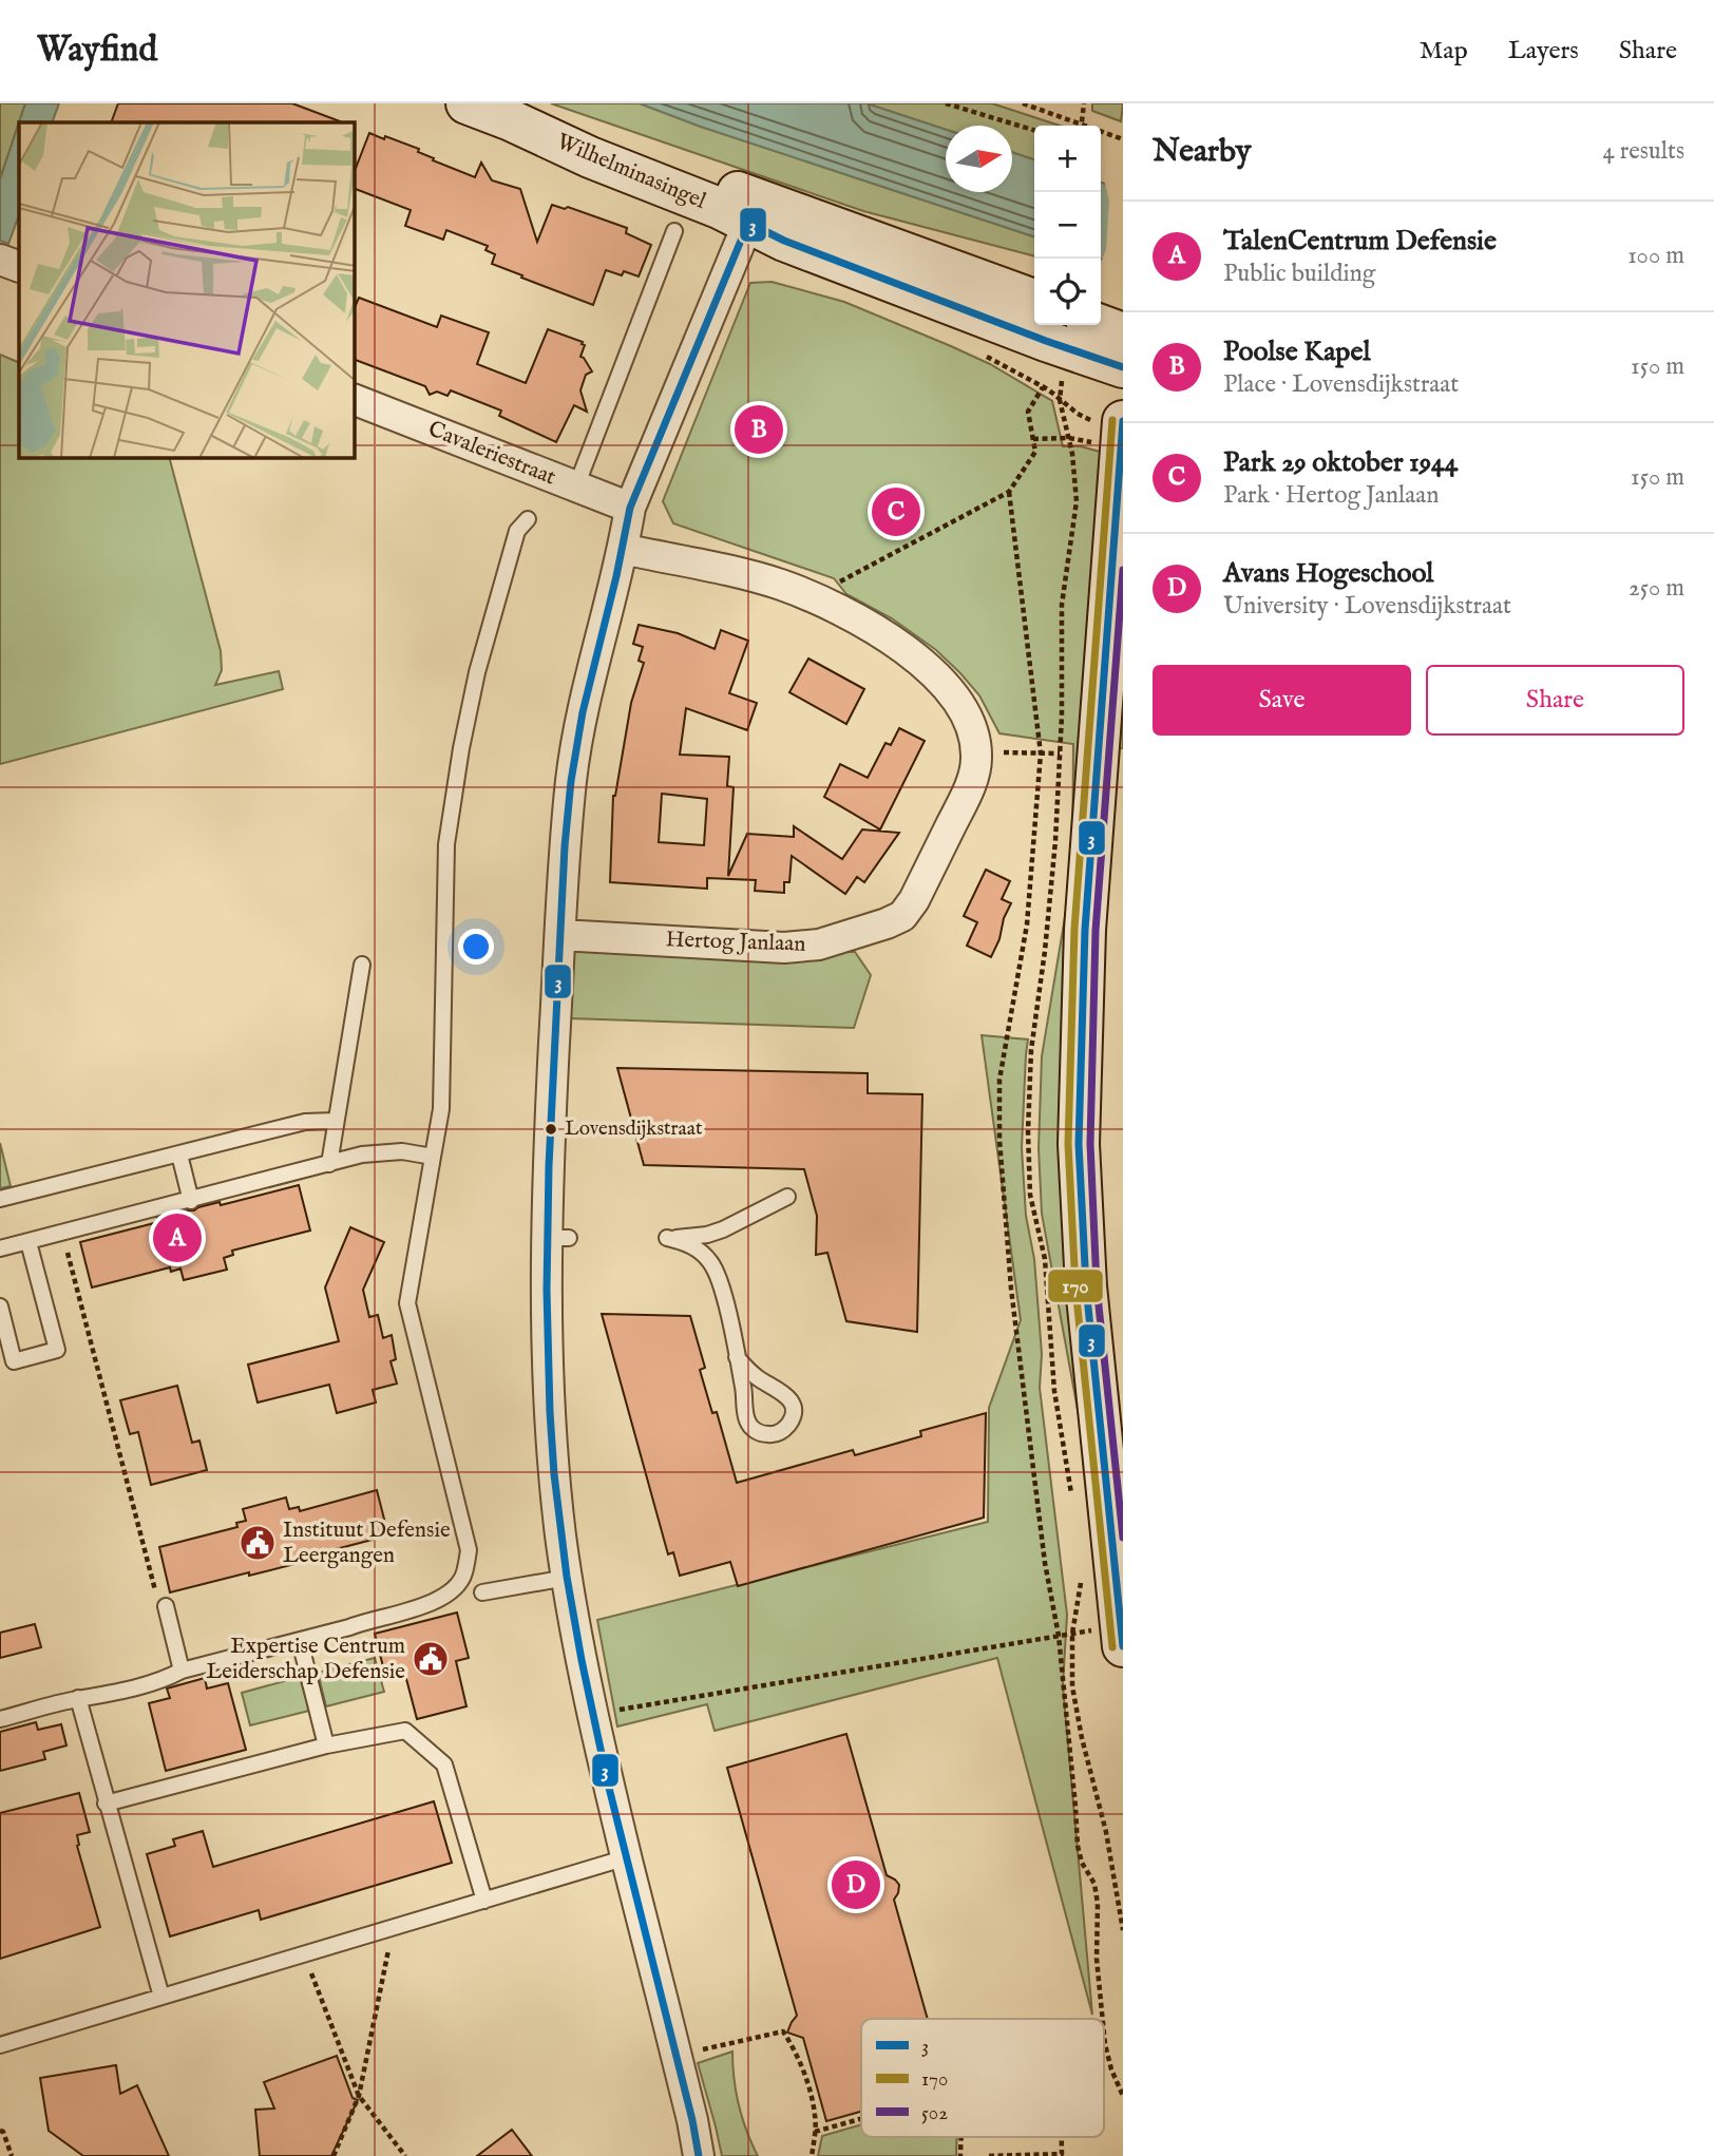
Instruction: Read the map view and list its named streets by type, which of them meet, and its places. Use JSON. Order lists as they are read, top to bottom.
{
  "streets": {
    "main road": ["Wilhelminasingel"],
    "street": ["Cavaleriestraat", "Hertog Janlaan"]
  },
  "places": {
    "other": ["Lovensdijkstraat"],
    "public building": ["Instituut Defensie Leergangen", "Expertise Centrum Leiderschap Defensie"]
  },
  "lines": ["transit line 3", "transit line 170", "transit line 502"],
  "legend": ["3", "170", "502"],
  "north": "right",
  "page": {
    "header": "Wayfind",
    "nav": ["Map", "Layers", "Share"],
    "heading": ["Nearby", "4 results"],
    "map_buttons": ["+", "−"],
    "list": [
      {
        "mark": "A",
        "name": "TalenCentrum Defensie",
        "note": "Public building",
        "value": "100 m"
      },
      {
        "mark": "B",
        "name": "Poolse Kapel",
        "note": "Place · Lovensdijkstraat",
        "value": "150 m"
      },
      {
        "mark": "C",
        "name": "Park 29 oktober 1944",
        "note": "Park · Hertog Janlaan",
        "value": "150 m"
      },
      {
        "mark": "D",
        "name": "Avans Hogeschool",
        "note": "University · Lovensdijkstraat",
        "value": "250 m"
      }
    ],
    "pins": [
      "B",
      "C",
      "A",
      "D"
    ],
    "buttons": ["Save", "Share"]
  }
}
